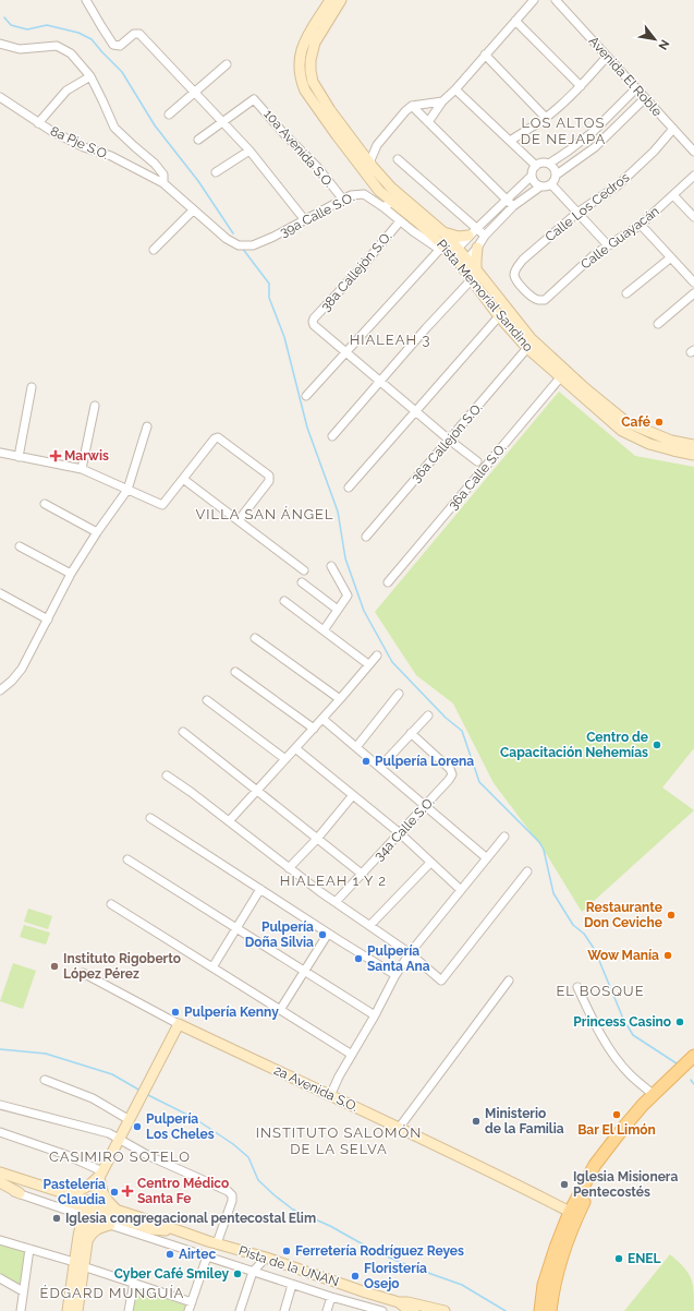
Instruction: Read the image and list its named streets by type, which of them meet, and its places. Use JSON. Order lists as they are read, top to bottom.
{
  "streets": {
    "main road": ["Pista Memorial Sandino", "2a Avenida S.O.", "Pista de la UNAN"],
    "street": [
      "Avenida El Roble",
      "8a Pje S.O.",
      "10a Avenida S.O.",
      "Calle Los Cedros",
      "39a Calle S.O.",
      "Calle Guayacán",
      "38a Callejón S.O.",
      "36a Callejón S.O.",
      "36a Calle S.O.",
      "34a Calle S.O."
    ]
  },
  "crossings": [
    ["Avenida El Roble", "Calle Los Cedros"],
    ["10a Avenida S.O.", "39a Calle S.O."],
    ["Calle Los Cedros", "Calle Guayacán"],
    ["39a Calle S.O.", "38a Callejón S.O."],
    ["39a Calle S.O.", "Pista Memorial Sandino"],
    ["Pista Memorial Sandino", "36a Callejón S.O."],
    ["Pista Memorial Sandino", "36a Calle S.O."]
  ],
  "districts": [
    "LOS ALTOS DE NEJAPA",
    "HIALEAH 3",
    "VILLA SAN ÁNGEL",
    "HIALEAH 1 Y 2",
    "EL BOSQUE",
    "INSTITUTO SALOMÓN DE LA SELVA",
    "CASIMIRO SOTELO",
    "ÉDGARD MUNGUÍA"
  ],
  "places": {
    "other": [
      "Café",
      "Centro de Capacitación Nehemías",
      "Pulpería Lorena",
      "Restaurante Don Ceviche",
      "Pulpería Doña Silvia",
      "Wow Manía",
      "Pulpería Santa Ana",
      "Instituto Rigoberto López Pérez",
      "Pulpería Kenny",
      "Princess Casino",
      "Bar El Limón",
      "Ministerio de la Familia",
      "Pulpería Los Cheles",
      "Iglesia Misionera Pentecostés",
      "Pastelería Claudia",
      "Iglesia congregacional pentecostal Elim",
      "Ferretería Rodríguez Reyes",
      "Airtec",
      "ENEL",
      "Cyber Café Smiley",
      "Floristería Osejo"
    ],
    "health": ["Marwis", "Centro Médico Santa Fe"]
  },
  "north": "bottom right"
}
